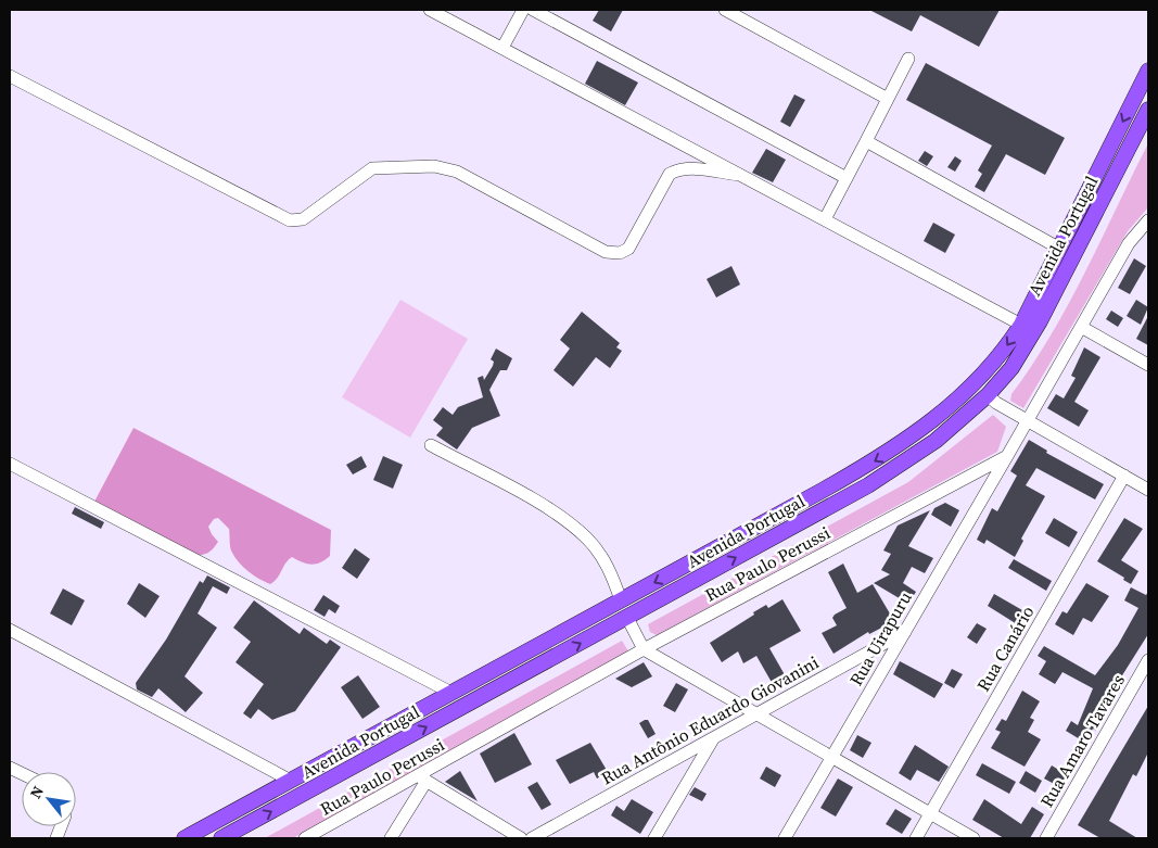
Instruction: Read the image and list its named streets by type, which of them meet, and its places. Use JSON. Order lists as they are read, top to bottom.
{
  "streets": {
    "main road": ["Avenida Portugal"],
    "street": [
      "Rua Paulo Perussi",
      "Rua Uirapuru",
      "Rua Canário",
      "Rua Antônio Eduardo Giovanini",
      "Rua Amaro Tavares"
    ]
  },
  "crossings": [
    ["Rua Paulo Perussi", "Rua Uirapuru"],
    ["Rua Uirapuru", "Rua Antônio Eduardo Giovanini"]
  ],
  "north": "top left"
}
